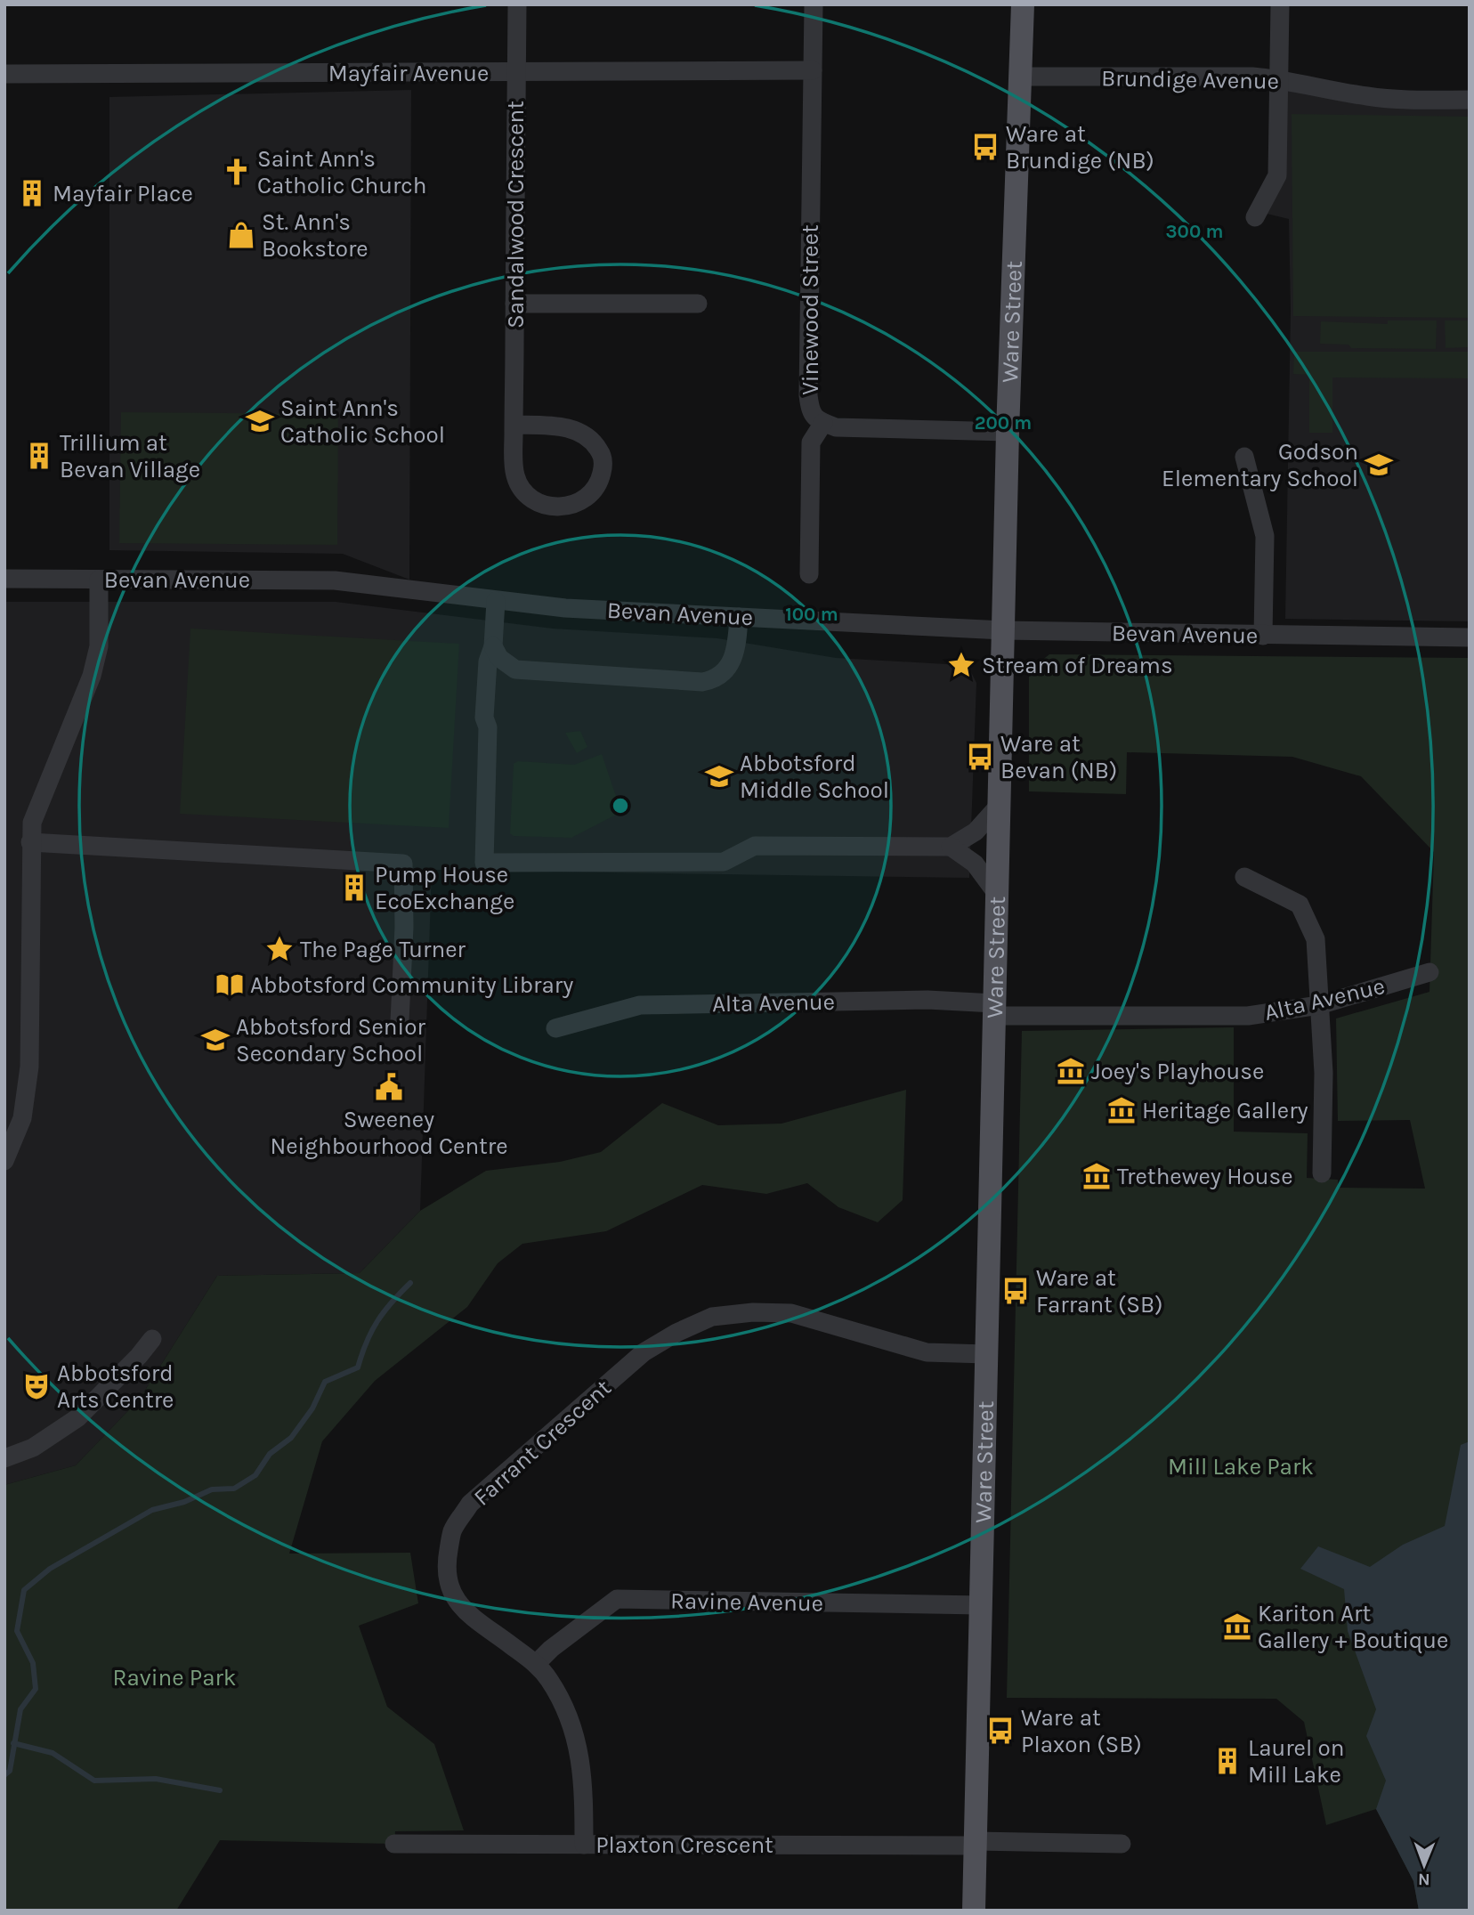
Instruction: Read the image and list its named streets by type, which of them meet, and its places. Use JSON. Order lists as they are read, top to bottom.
{
  "streets": {
    "main road": ["Ware Street"],
    "street": [
      "Mayfair Avenue",
      "Brundige Avenue",
      "Sandalwood Crescent",
      "Vinewood Street",
      "Bevan Avenue",
      "Alta Avenue",
      "Farrant Crescent",
      "Ravine Avenue",
      "Plaxton Crescent"
    ]
  },
  "crossings": [
    ["Mayfair Avenue", "Sandalwood Crescent"],
    ["Mayfair Avenue", "Vinewood Street"],
    ["Brundige Avenue", "Ware Street"],
    ["Vinewood Street", "Ware Street"],
    ["Ware Street", "Bevan Avenue"],
    ["Ware Street", "Alta Avenue"],
    ["Ware Street", "Farrant Crescent"],
    ["Ware Street", "Ravine Avenue"],
    ["Ware Street", "Plaxton Crescent"],
    ["Farrant Crescent", "Ravine Avenue"],
    ["Farrant Crescent", "Plaxton Crescent"]
  ],
  "parks": ["Mill Lake Park", "Ravine Park"],
  "places": {
    "bus stop": [
      "Ware at Brundige (NB)",
      "Ware at Bevan (NB)",
      "Ware at Farrant (SB)",
      "Ware at Plaxon (SB)"
    ],
    "church": ["Saint Ann's Catholic Church"],
    "building": [
      "Mayfair Place",
      "Trillium at Bevan Village",
      "Pump House EcoExchange",
      "Laurel on Mill Lake"
    ],
    "shop": ["St. Ann's Bookstore"],
    "school or university": [
      "Saint Ann's Catholic School",
      "Godson Elementary School",
      "Abbotsford Middle School",
      "Abbotsford Senior Secondary School"
    ],
    "place": ["Stream of Dreams", "The Page Turner"],
    "library": ["Abbotsford Community Library"],
    "museum": [
      "Joey's Playhouse",
      "Heritage Gallery",
      "Trethewey House",
      "Kariton Art Gallery + Boutique"
    ],
    "public building": ["Sweeney Neighbourhood Centre"],
    "theatre": ["Abbotsford Arts Centre"]
  },
  "north": "bottom",
  "rings": ["300 m", "200 m", "100 m"]
}
